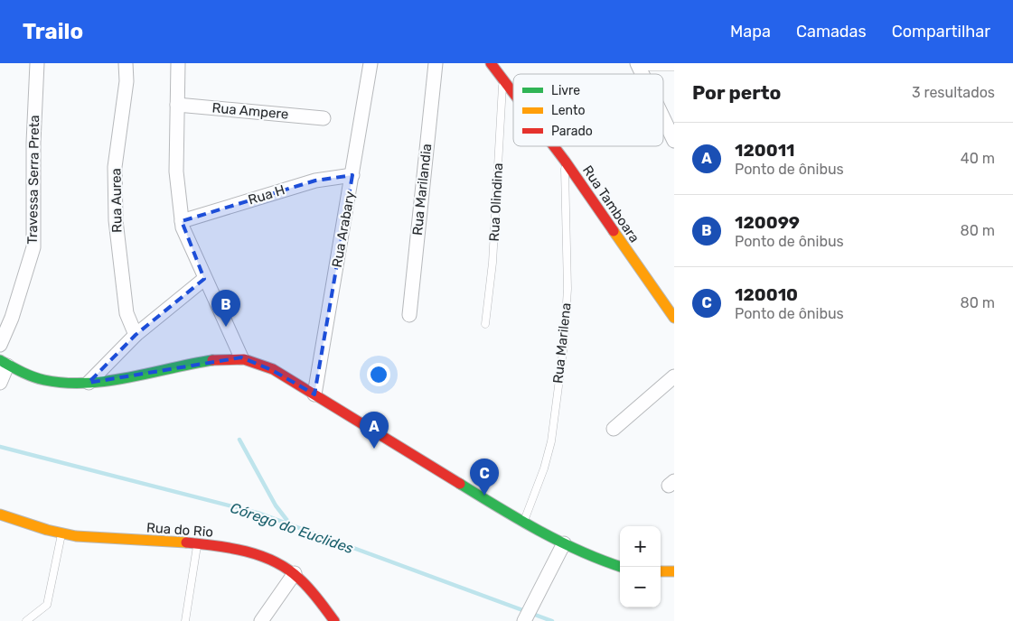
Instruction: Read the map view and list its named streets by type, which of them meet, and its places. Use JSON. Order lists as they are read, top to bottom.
{
  "streets": {
    "main road": ["Rua Tamboara", "Rua do Rio"],
    "street": [
      "Rua Ampere",
      "Travessa Serra Preta",
      "Rua Marilandia",
      "Rua H",
      "Rua Aurea",
      "Rua Arabary"
    ],
    "lane": ["Rua Olindina", "Rua Marilena"]
  },
  "crossings": [
    ["Rua H", "Rua Arabary"],
    ["Rua Olindina", "Rua Tamboara"],
    ["Rua Tamboara", "Rua Marilena"]
  ],
  "water": ["Córego do Euclides"],
  "legend": ["Livre", "Lento", "Parado"],
  "page": {
    "header": "Trailo",
    "nav": ["Mapa", "Camadas", "Compartilhar"],
    "heading": ["Por perto", "3 resultados"],
    "list": [
      {
        "mark": "A",
        "name": "120011",
        "note": "Ponto de ônibus",
        "value": "40 m"
      },
      {
        "mark": "B",
        "name": "120099",
        "note": "Ponto de ônibus",
        "value": "80 m"
      },
      {
        "mark": "C",
        "name": "120010",
        "note": "Ponto de ônibus",
        "value": "80 m"
      }
    ],
    "pins": ["B", "A", "C"],
    "map_buttons": ["+", "−"]
  }
}
